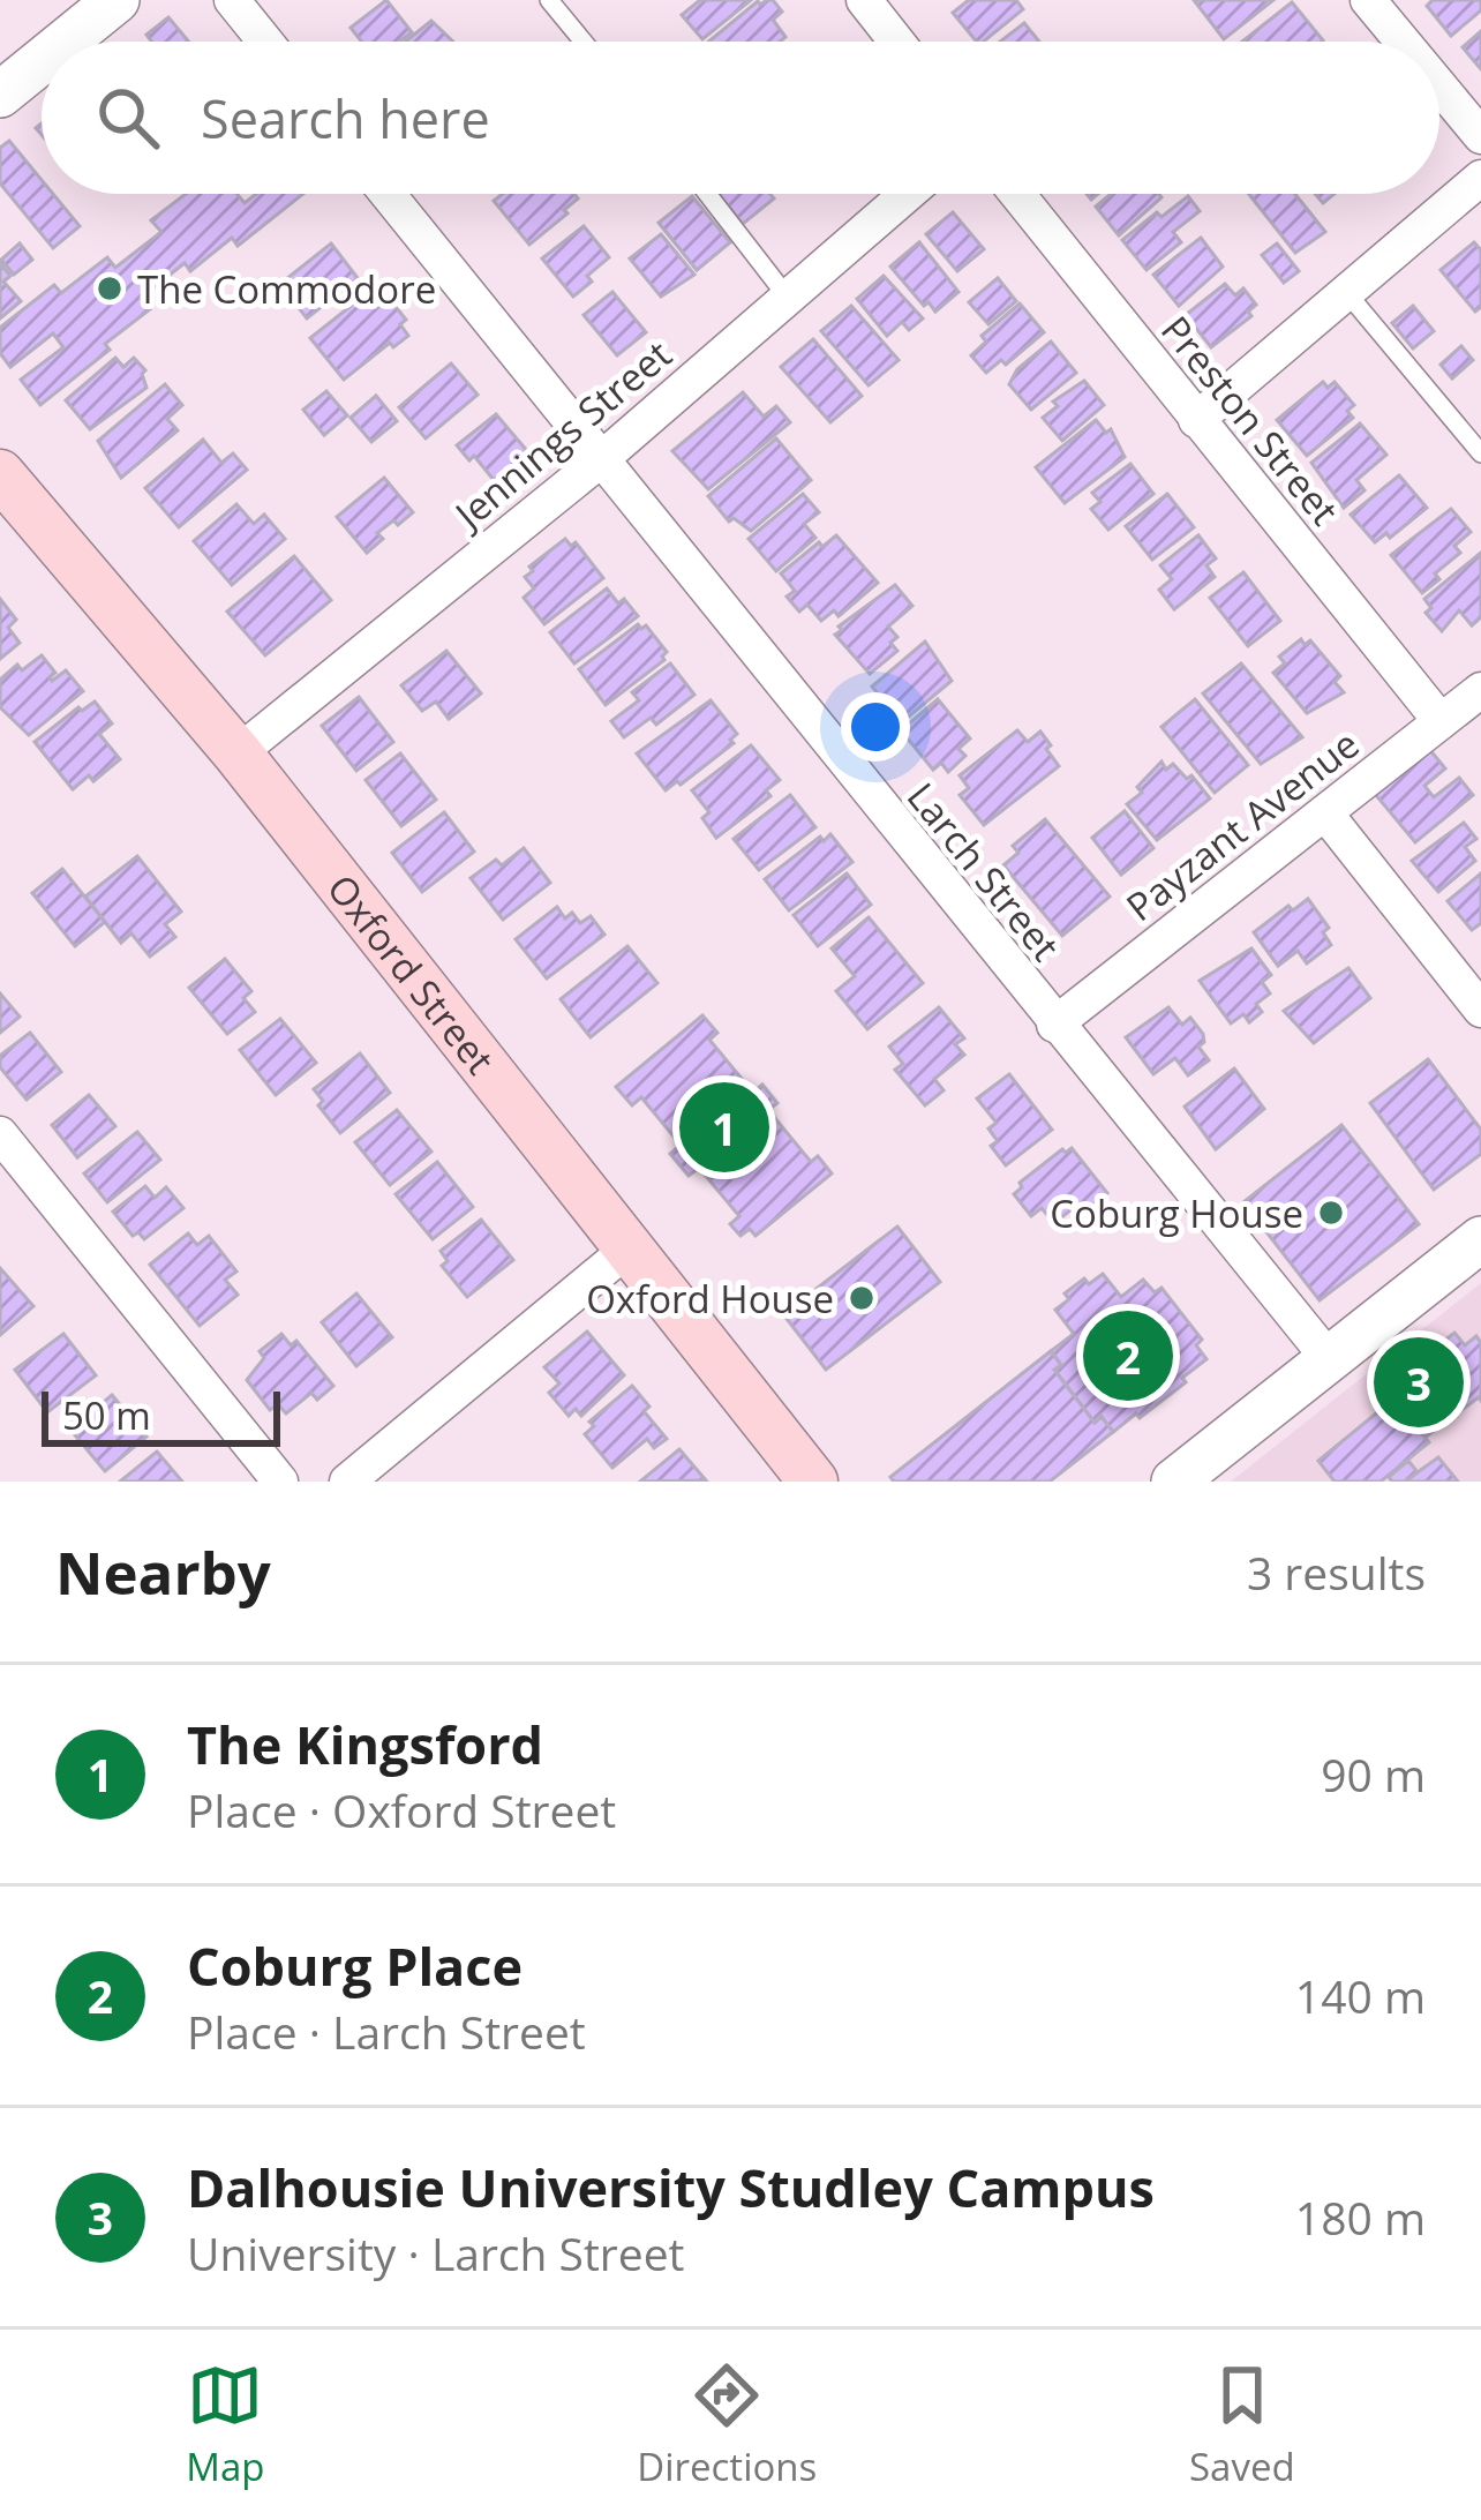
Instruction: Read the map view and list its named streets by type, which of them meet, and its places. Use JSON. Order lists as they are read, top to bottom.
{
  "streets": {
    "main road": ["Oxford Street"],
    "street": [
      "Preston Street",
      "Jennings Street",
      "Payzant Avenue",
      "Larch Street"
    ]
  },
  "crossings": [
    ["Preston Street", "Payzant Avenue"],
    ["Jennings Street", "Larch Street"],
    ["Jennings Street", "Oxford Street"],
    ["Payzant Avenue", "Larch Street"]
  ],
  "places": ["The Commodore", "Coburg House", "Oxford House"],
  "scale_bar": "50 m",
  "page": {
    "search": "Search here",
    "pins": ["1", "2", "3"],
    "scale": "50 m",
    "heading": ["Nearby", "3 results"],
    "list": [
      {
        "mark": "1",
        "name": "The Kingsford",
        "note": "Place · Oxford Street",
        "value": "90 m"
      },
      {
        "mark": "2",
        "name": "Coburg Place",
        "note": "Place · Larch Street",
        "value": "140 m"
      },
      {
        "mark": "3",
        "name": "Dalhousie University Studley Campus",
        "note": "University · Larch Street",
        "value": "180 m"
      }
    ],
    "nav": ["Map", "Directions", "Saved"]
  }
}
